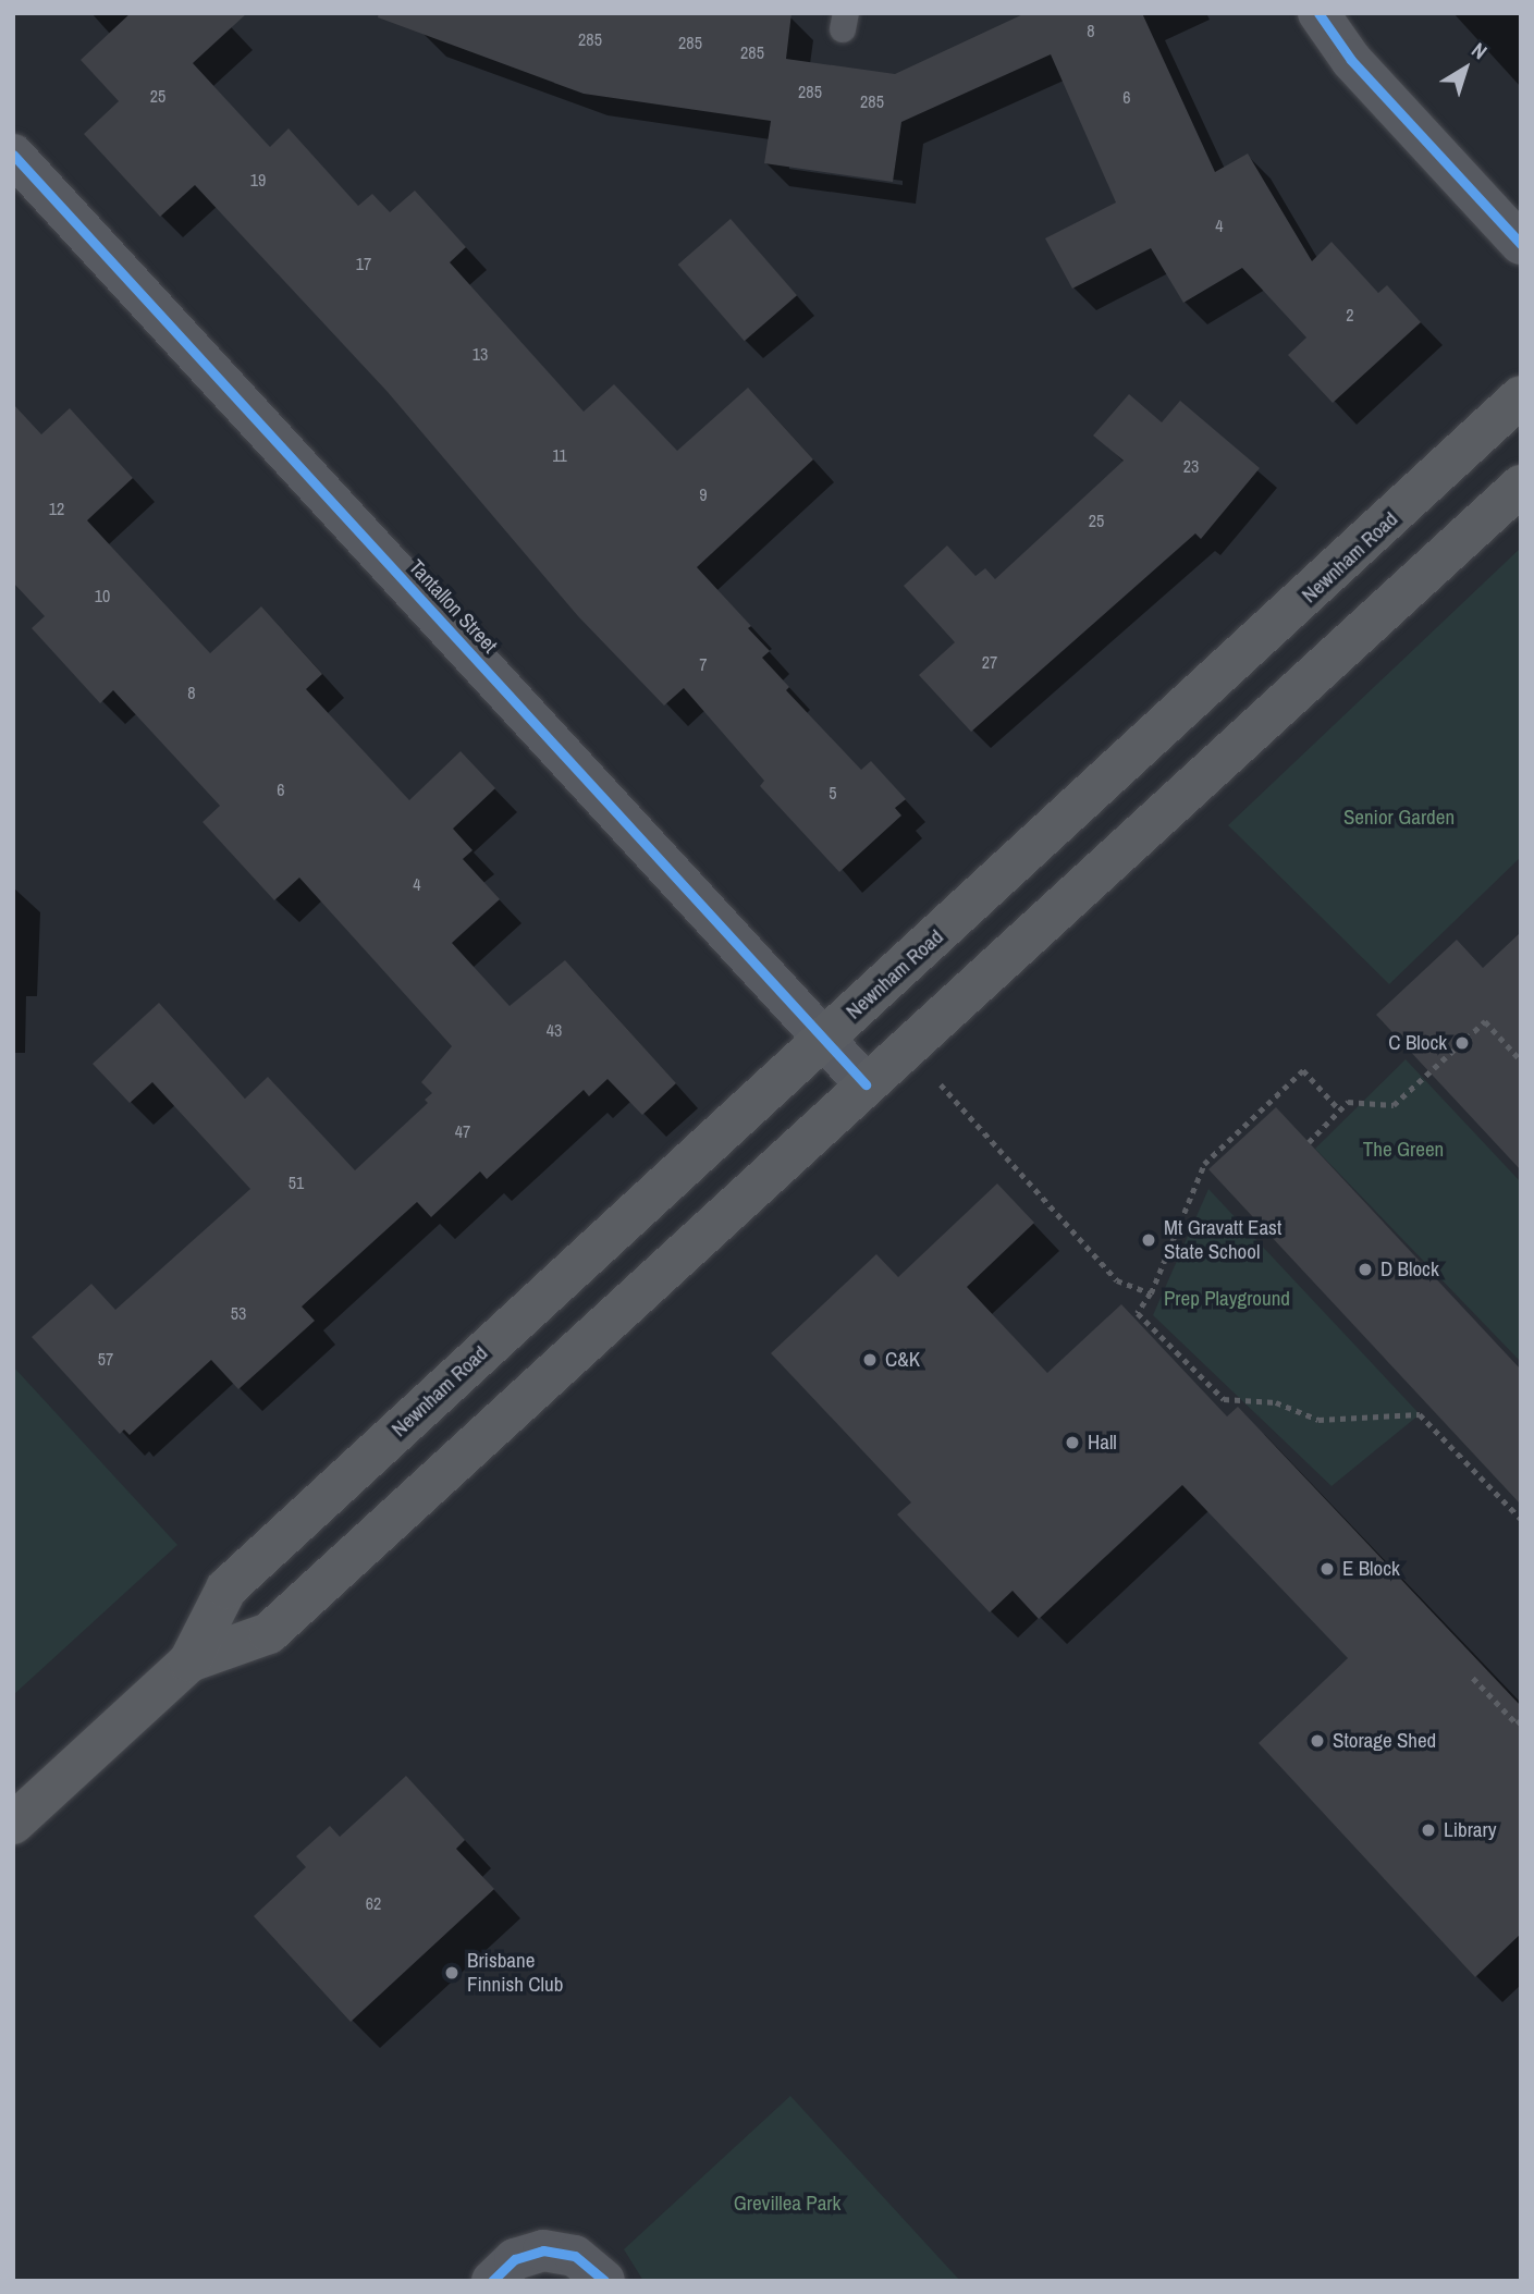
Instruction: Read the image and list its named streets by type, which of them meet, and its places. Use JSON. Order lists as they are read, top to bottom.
{
  "streets": {
    "main road": ["Newnham Road"],
    "street": ["Tantallon Street"]
  },
  "crossings": [
    ["Newnham Road", "Tantallon Street"]
  ],
  "parks": [
    "Senior Garden",
    "The Green",
    "Prep Playground",
    "Grevillea Park"
  ],
  "places": [
    "C Block",
    "Mt Gravatt East State School",
    "D Block",
    "C&K",
    "Hall",
    "E Block",
    "Storage Shed",
    "Library",
    "Brisbane Finnish Club"
  ],
  "house_numbers": [
    "8",
    "285",
    "285",
    "285",
    "285",
    "25",
    "6",
    "285",
    "19",
    "4",
    "17",
    "2",
    "13",
    "11",
    "23",
    "9",
    "12",
    "25",
    "10",
    "27",
    "7",
    "8",
    "6",
    "5",
    "4",
    "43",
    "47",
    "51",
    "53",
    "57",
    "62"
  ],
  "north": "top right"
}
